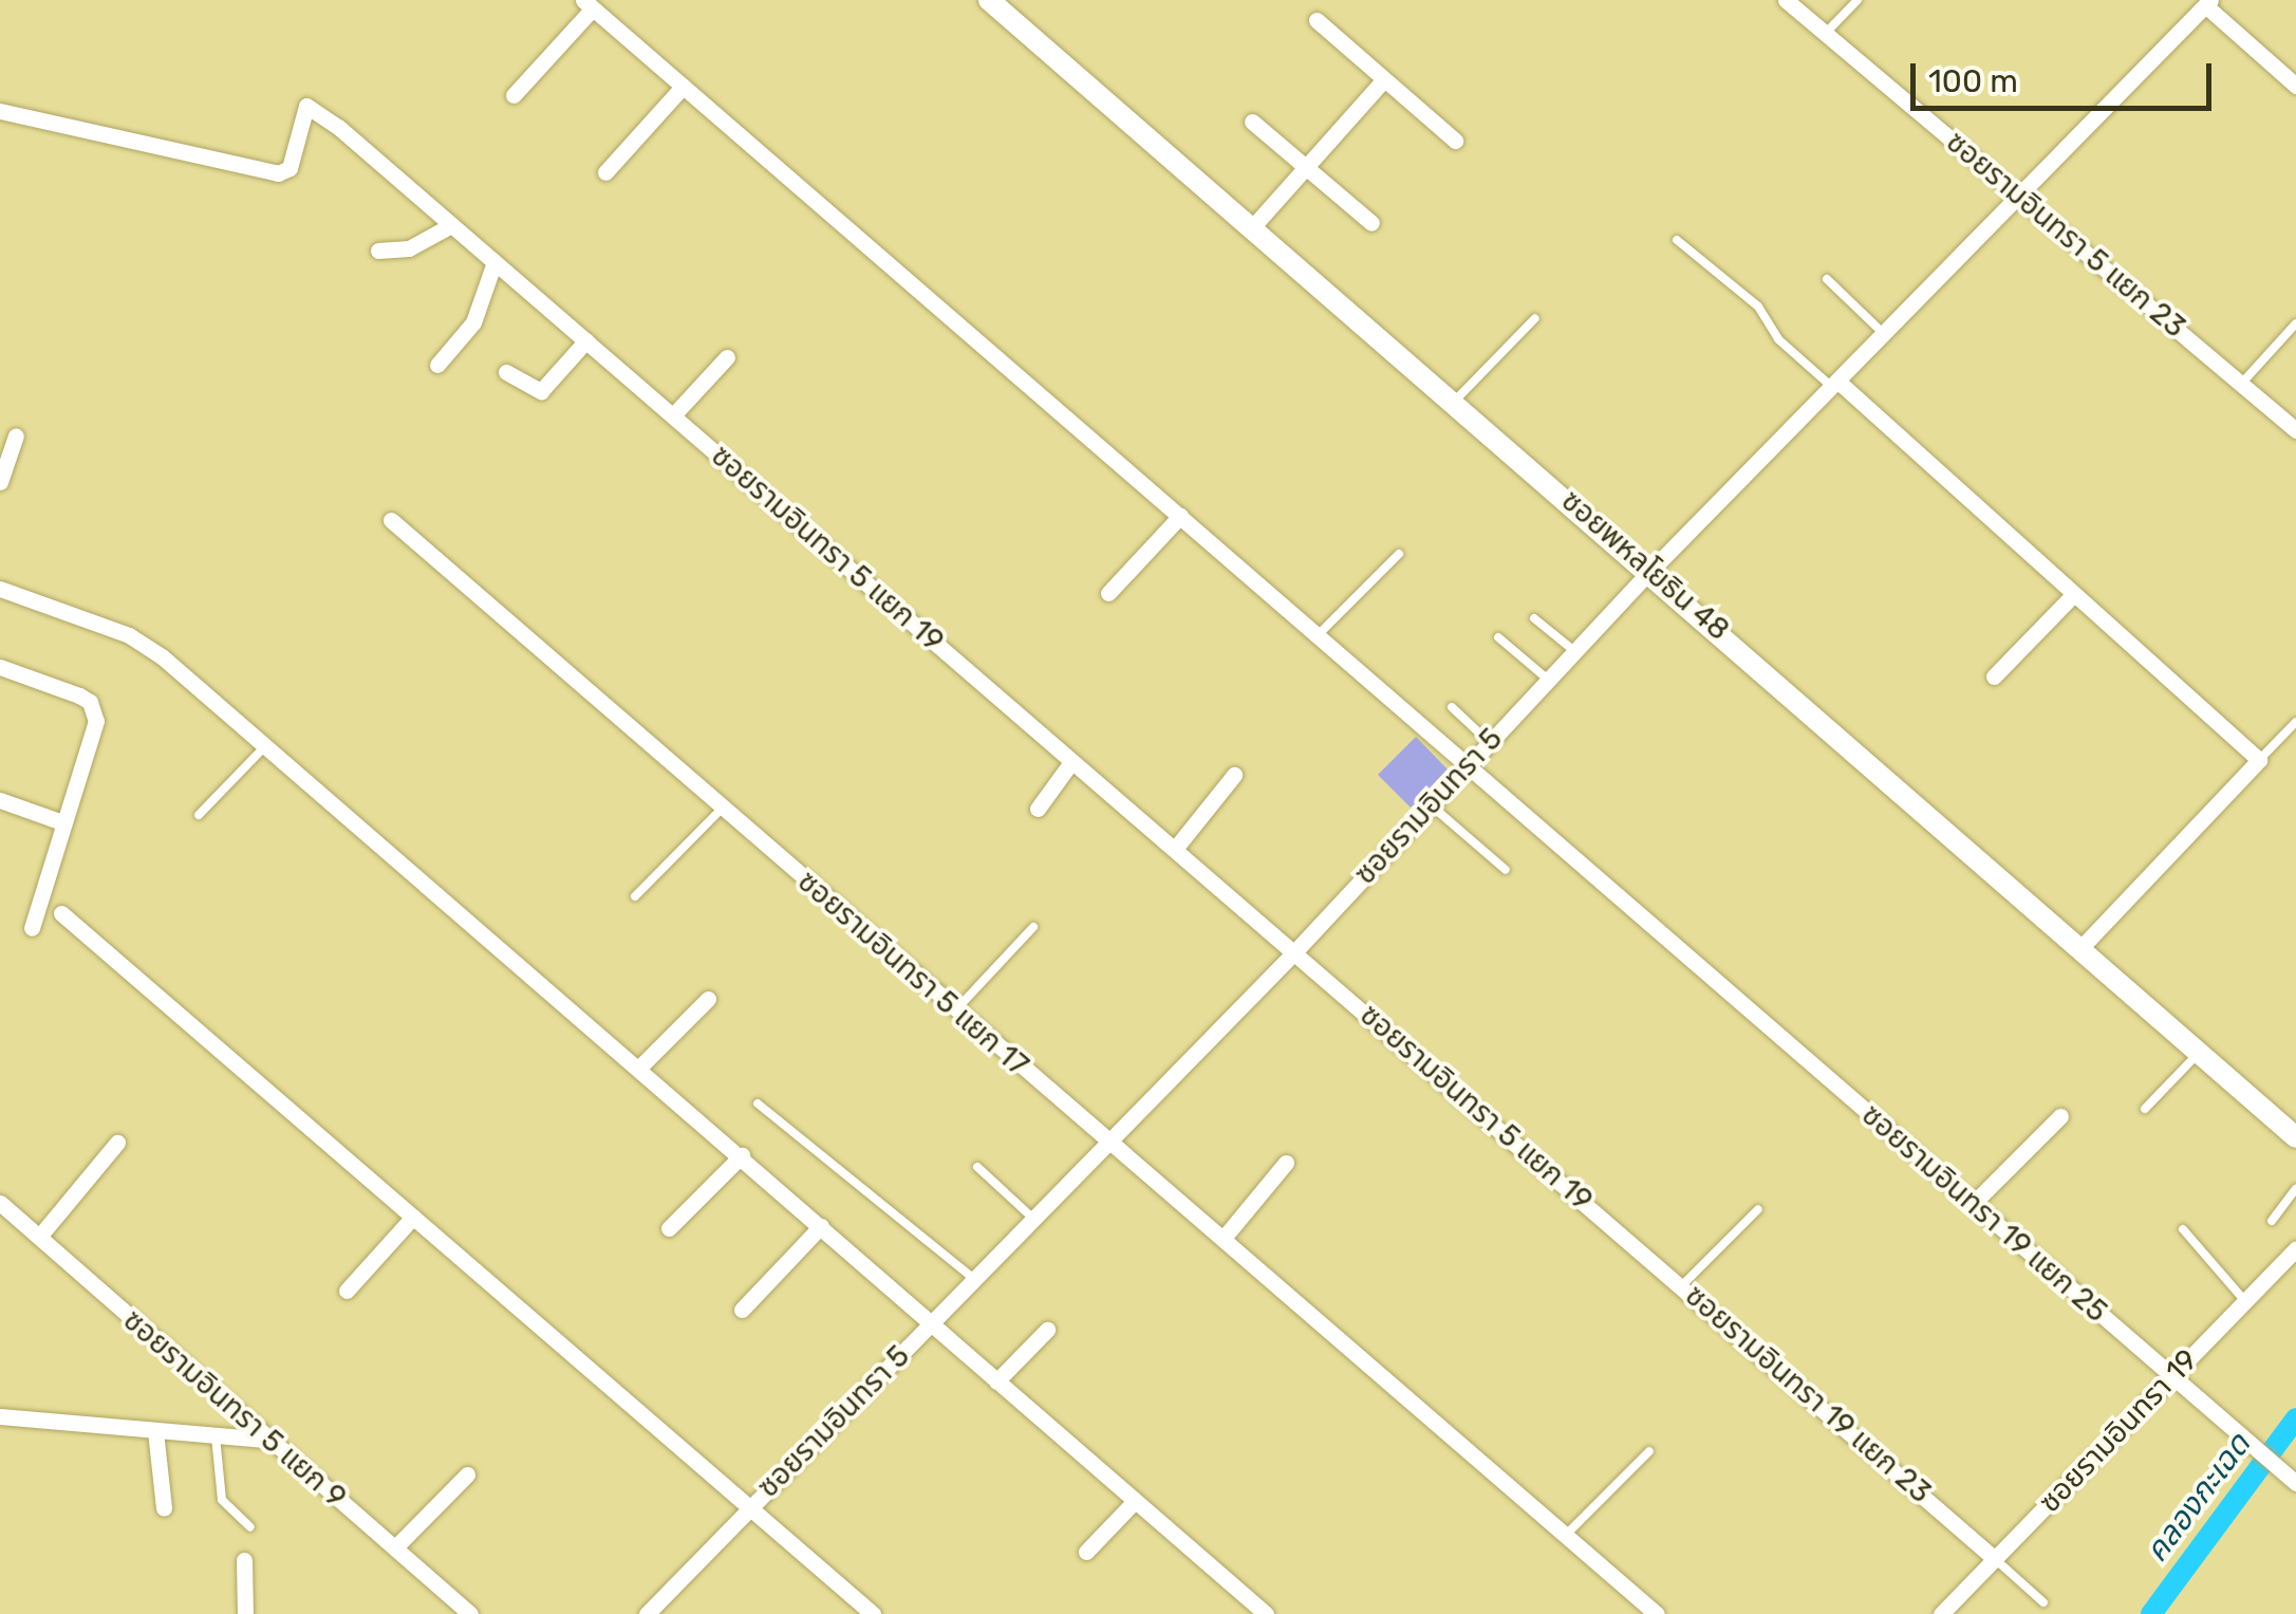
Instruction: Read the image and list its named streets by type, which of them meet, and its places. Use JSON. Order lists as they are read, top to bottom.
{
  "streets": {
    "street": [
      "ซอยรามอินทรา 5 แยก 23",
      "ซอยรามอินทรา 5 แยก 19",
      "ซอยพหลโยธิน 48",
      "ซอยรามอินทรา 5",
      "ซอยรามอินทรา 5 แยก 17",
      "ซอยรามอินทรา 19 แยก 25",
      "ซอยรามอินทรา 19 แยก 23",
      "ซอยรามอินทรา 5 แยก 9",
      "ซอยรามอินทรา 19"
    ]
  },
  "crossings": [
    ["ซอยรามอินทรา 5 แยก 23", "ซอยรามอินทรา 5"],
    ["ซอยรามอินทรา 5 แยก 19", "ซอยรามอินทรา 5"],
    ["ซอยรามอินทรา 5 แยก 19", "ซอยรามอินทรา 19 แยก 23"],
    ["ซอยพหลโยธิน 48", "ซอยรามอินทรา 5"],
    ["ซอยรามอินทรา 5", "ซอยรามอินทรา 5 แยก 17"],
    ["ซอยรามอินทรา 5", "ซอยรามอินทรา 19 แยก 25"],
    ["ซอยรามอินทรา 19 แยก 25", "ซอยรามอินทรา 19"],
    ["ซอยรามอินทรา 19 แยก 23", "ซอยรามอินทรา 19"]
  ],
  "water": ["คลองกะเฉด"],
  "scale_bar": "100 m"
}
